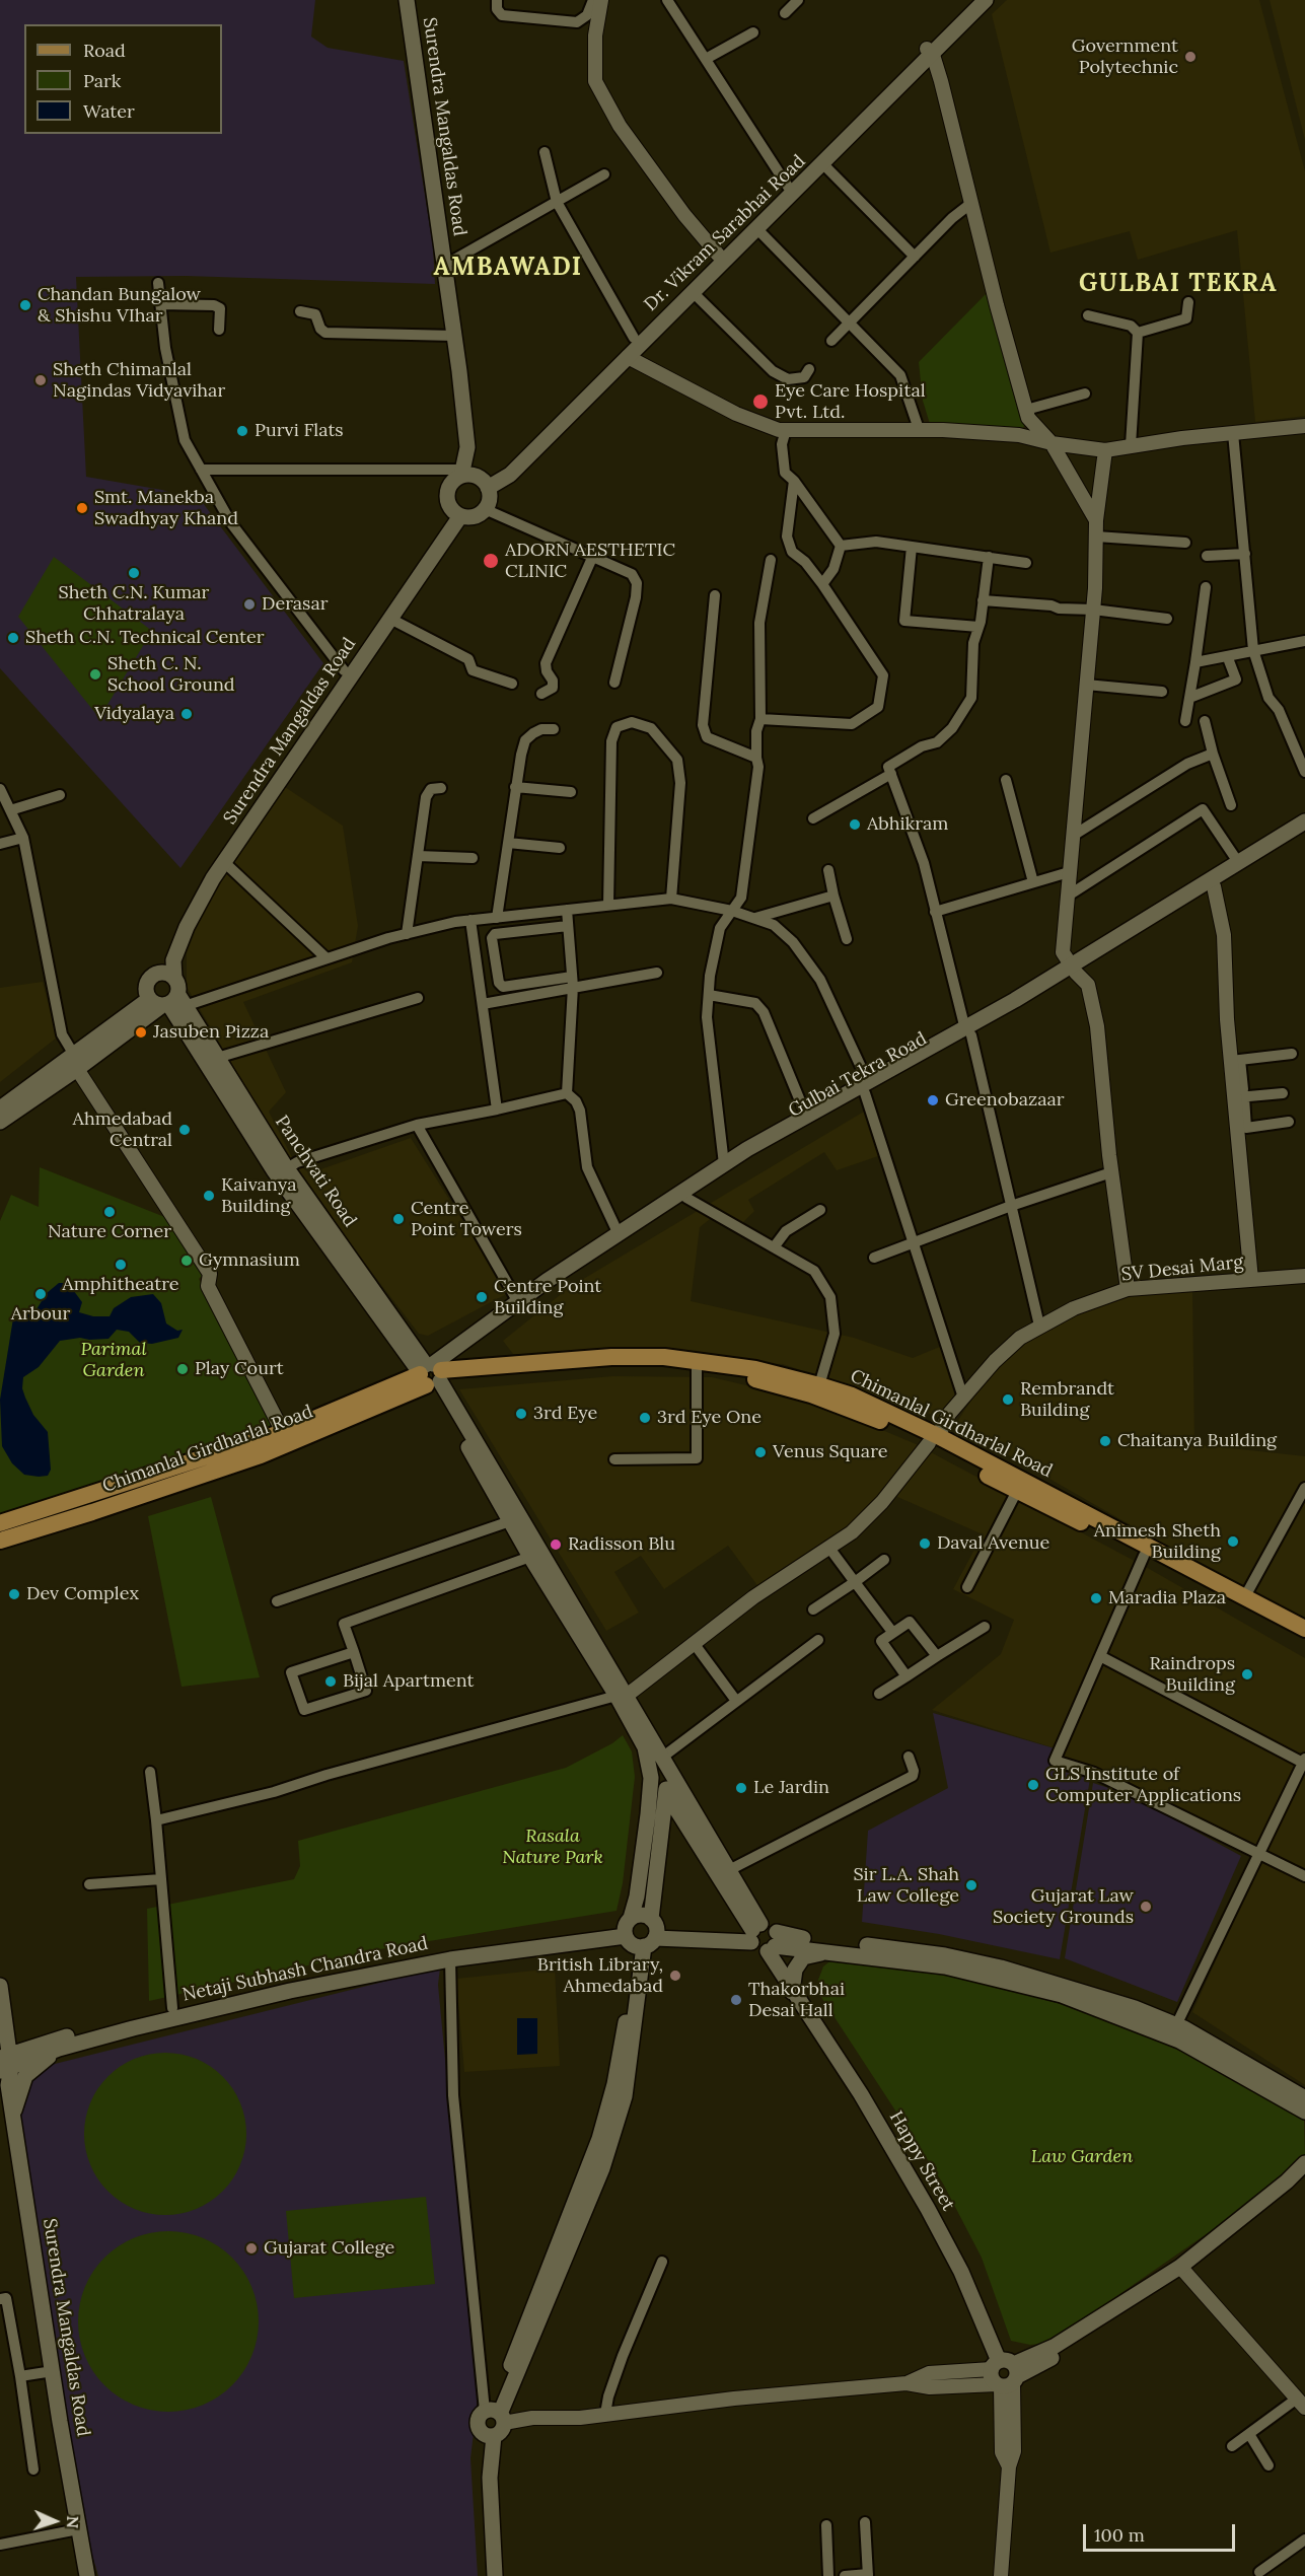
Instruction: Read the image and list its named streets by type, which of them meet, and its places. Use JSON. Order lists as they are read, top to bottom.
{
  "streets": {
    "main road": [
      "Surendra Mangaldas Road",
      "Dr. Vikram Sarabhai Road",
      "Gulbai Tekra Road",
      "Panchvati Road",
      "Chimanlal Girdharlal Road",
      "Netaji Subhash Chandra Road",
      "Happy Street"
    ],
    "street": ["SV Desai Marg"]
  },
  "crossings": [
    ["Surendra Mangaldas Road", "Dr. Vikram Sarabhai Road"],
    ["Surendra Mangaldas Road", "Netaji Subhash Chandra Road"],
    ["Gulbai Tekra Road", "Panchvati Road"],
    ["Gulbai Tekra Road", "Chimanlal Girdharlal Road"],
    ["Panchvati Road", "Chimanlal Girdharlal Road"],
    ["SV Desai Marg", "Chimanlal Girdharlal Road"]
  ],
  "districts": ["AMBAWADI", "GULBAI TEKRA"],
  "parks": ["Parimal Garden", "Rasala Nature Park", "Law Garden"],
  "places": [
    "Government Polytechnic",
    "Chandan Bungalow & Shishu VIhar",
    "Sheth Chimanlal Nagindas Vidyavihar",
    "Eye Care Hospital Pvt. Ltd.",
    "Purvi Flats",
    "Smt. Manekba Swadhyay Khand",
    "ADORN AESTHETIC CLINIC",
    "Sheth C.N. Kumar Chhatralaya",
    "Derasar",
    "Sheth C.N. Technical Center",
    "Sheth C. N. School Ground",
    "Vidyalaya",
    "Abhikram",
    "Jasuben Pizza",
    "Greenobazaar",
    "Ahmedabad Central",
    "Kaivanya Building",
    "Nature Corner",
    "Centre Point Towers",
    "Gymnasium",
    "Amphitheatre",
    "Arbour",
    "Centre Point Building",
    "Play Court",
    "Rembrandt Building",
    "3rd Eye",
    "3rd Eye One",
    "Chaitanya Building",
    "Venus Square",
    "Animesh Sheth Building",
    "Daval Avenue",
    "Radisson Blu",
    "Dev Complex",
    "Maradia Plaza",
    "Raindrops Building",
    "Bijal Apartment",
    "GLS Institute of Computer Applications",
    "Le Jardin",
    "Sir L.A. Shah Law College",
    "Gujarat Law Society Grounds",
    "British Library, Ahmedabad",
    "Thakorbhai Desai Hall",
    "Gujarat College"
  ],
  "legend": ["Road", "Park", "Water"],
  "scale_bar": "100 m",
  "north": "right"
}
